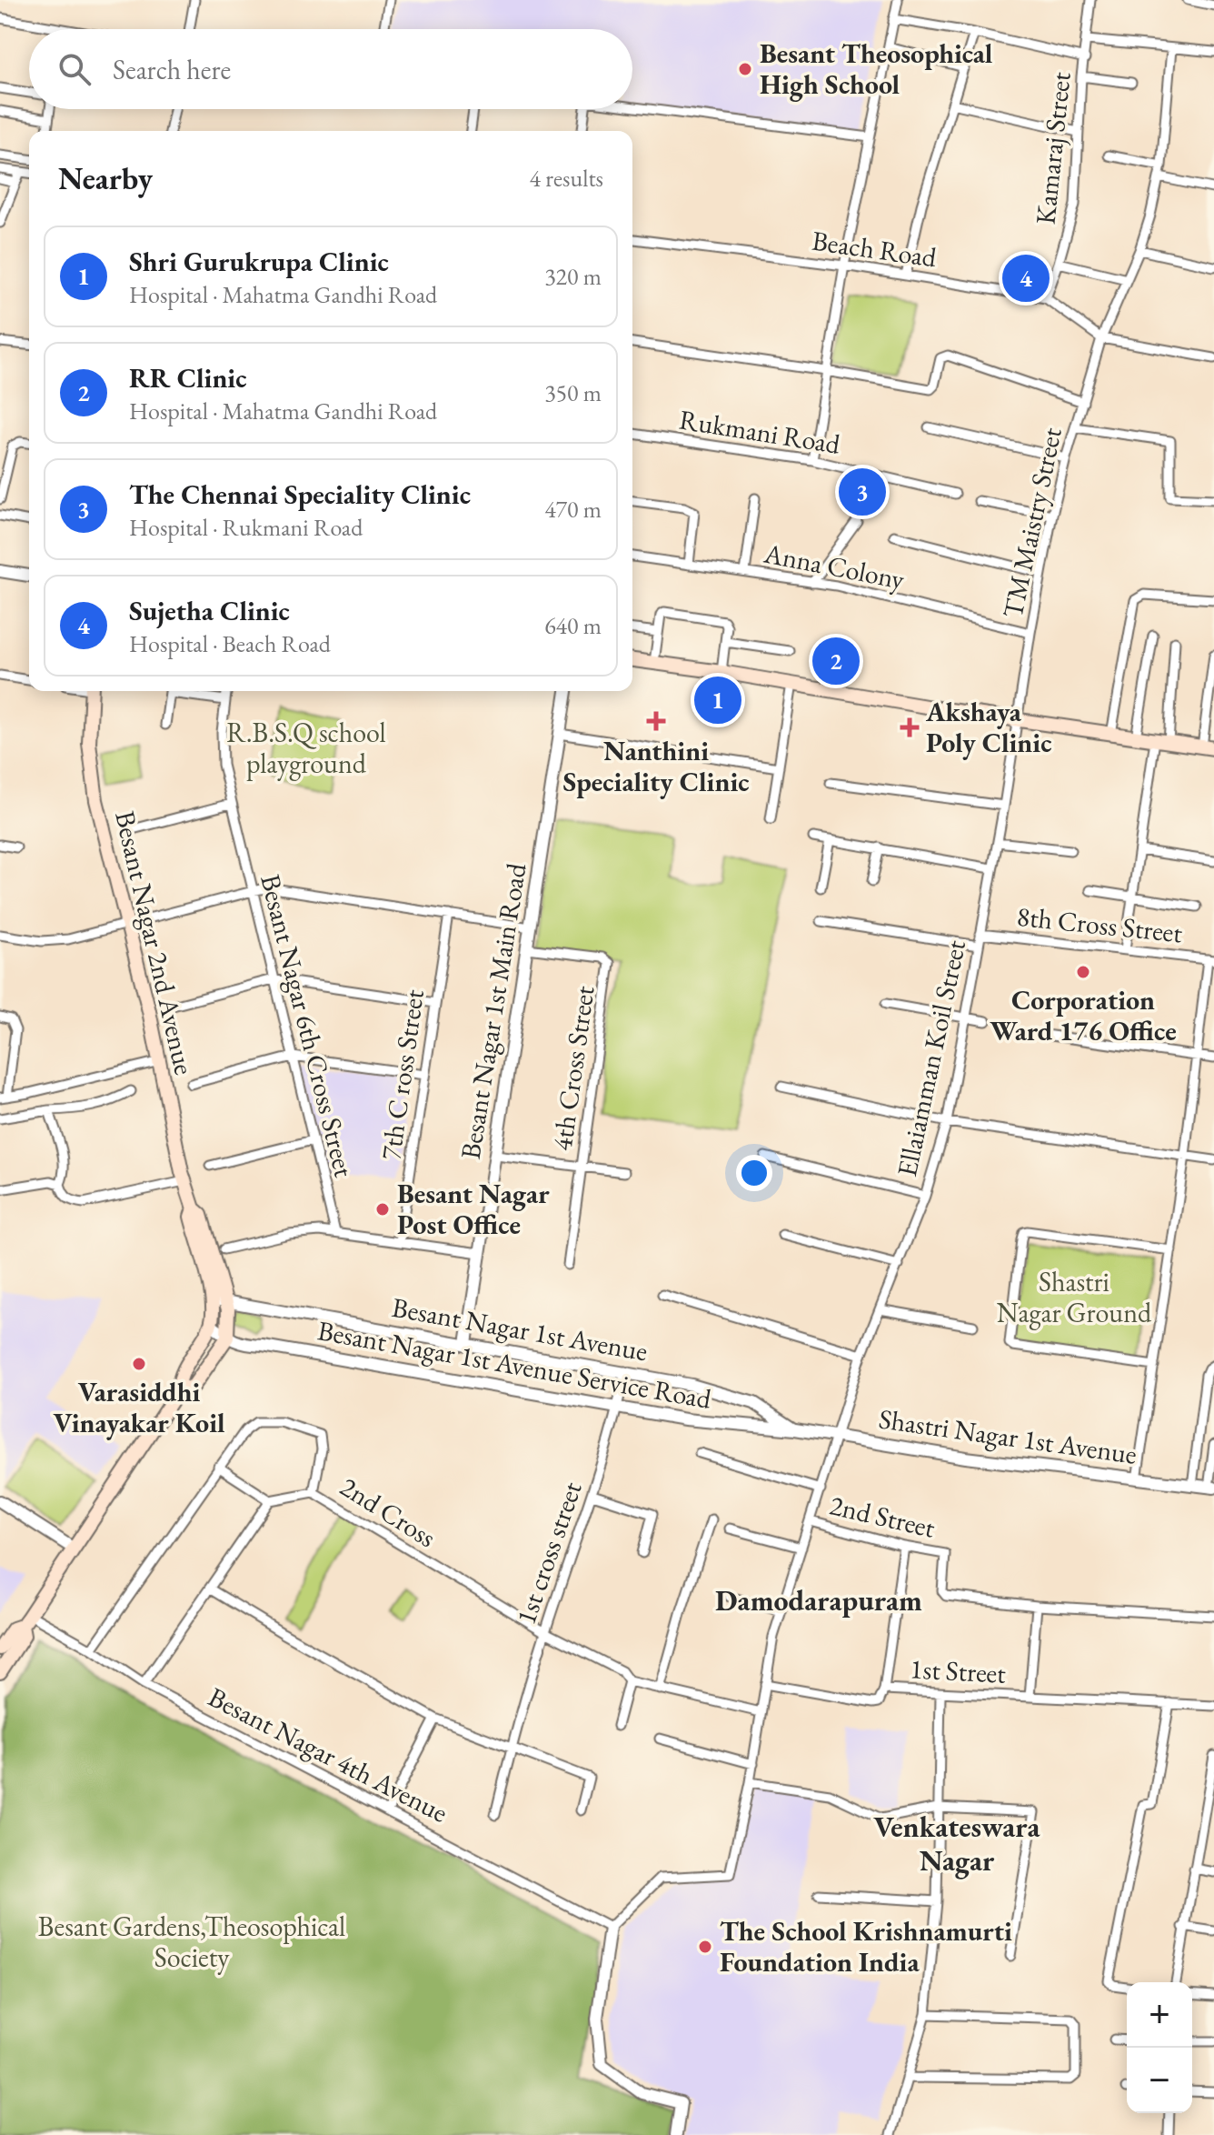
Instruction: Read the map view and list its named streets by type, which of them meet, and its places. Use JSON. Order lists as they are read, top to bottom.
{
  "streets": {
    "main road": ["Besant Nagar 2nd Avenue"],
    "street": [
      "Kamaraj Street",
      "Beach Road",
      "Rukmani Road",
      "TM Maistry Street",
      "Anna Colony",
      "8th Cross Street",
      "Besant Nagar 1st Main Road",
      "Besant Nagar 6th Cross Street",
      "Ellaiamman Koil Street",
      "4th Cross Street",
      "7th C ross Street",
      "Besant Nagar 1st Avenue",
      "Besant Nagar 1st Avenue Service Road",
      "Shastri Nagar 1st Avenue",
      "2nd Cross",
      "2nd Street",
      "1st cross street",
      "1st Street",
      "Besant Nagar 4th Avenue"
    ]
  },
  "crossings": [
    ["Kamaraj Street", "Beach Road"],
    ["Beach Road", "TM Maistry Street"],
    ["TM Maistry Street", "Anna Colony"],
    ["TM Maistry Street", "Ellaiamman Koil Street"],
    ["8th Cross Street", "Ellaiamman Koil Street"],
    ["Besant Nagar 1st Main Road", "4th Cross Street"],
    ["Besant Nagar 1st Main Road", "Besant Nagar 1st Avenue"],
    ["Ellaiamman Koil Street", "Shastri Nagar 1st Avenue"],
    ["Ellaiamman Koil Street", "2nd Street"],
    ["Ellaiamman Koil Street", "Besant Nagar 4th Avenue"],
    ["Besant Nagar 1st Avenue", "Besant Nagar 1st Avenue Service Road"],
    ["Besant Nagar 1st Avenue", "Shastri Nagar 1st Avenue"],
    ["Besant Nagar 1st Avenue", "1st cross street"],
    ["Besant Nagar 1st Avenue Service Road", "Shastri Nagar 1st Avenue"],
    ["Besant Nagar 1st Avenue Service Road", "1st cross street"],
    ["2nd Cross", "1st cross street"]
  ],
  "districts": ["Damodarapuram", "Venkateswara Nagar"],
  "parks": ["R.B.S.Q school playground", "Shastri Nagar Ground", "Besant Gardens,Theosophical Society"],
  "places": {
    "other": [
      "Besant Theosophical High School",
      "Corporation Ward 176 Office",
      "Besant Nagar Post Office",
      "Varasiddhi Vinayakar Koil",
      "The School Krishnamurti Foundation India"
    ],
    "health": ["Nanthini Speciality Clinic", "Akshaya Poly Clinic"]
  },
  "page": {
    "search": "Search here",
    "heading": ["Nearby", "4 results"],
    "list": [
      {
        "mark": "1",
        "name": "Shri Gurukrupa Clinic",
        "note": "Hospital · Mahatma Gandhi Road",
        "value": "320 m"
      },
      {
        "mark": "2",
        "name": "RR Clinic",
        "note": "Hospital · Mahatma Gandhi Road",
        "value": "350 m"
      },
      {
        "mark": "3",
        "name": "The Chennai Speciality Clinic",
        "note": "Hospital · Rukmani Road",
        "value": "470 m"
      },
      {
        "mark": "4",
        "name": "Sujetha Clinic",
        "note": "Hospital · Beach Road",
        "value": "640 m"
      }
    ],
    "pins": [
      "4",
      "3",
      "2",
      "1"
    ],
    "map_buttons": ["+", "−"]
  }
}
